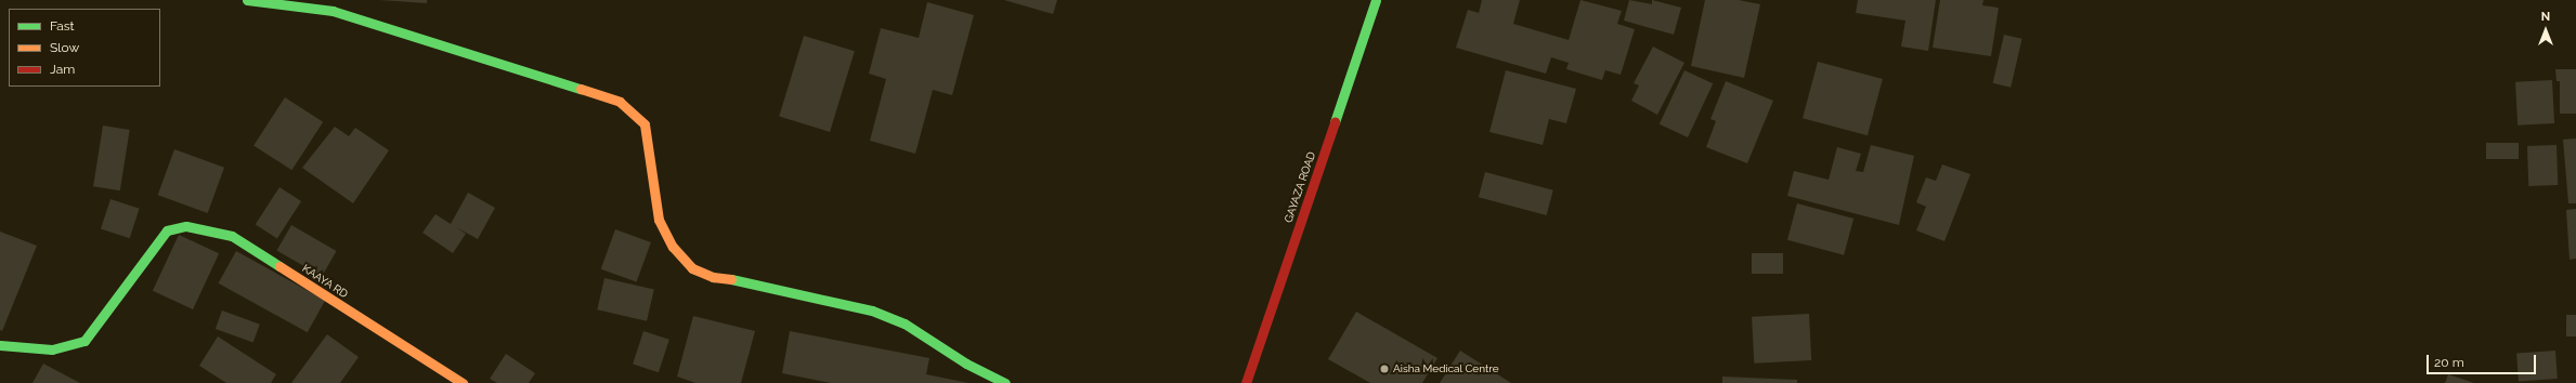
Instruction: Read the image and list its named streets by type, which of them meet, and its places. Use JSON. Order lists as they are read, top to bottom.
{
  "streets": {
    "street": ["GAYAZA ROAD", "KAAYA RD"]
  },
  "places": ["Aisha Medical Centre"],
  "legend": ["Fast", "Slow", "Jam"],
  "scale_bar": "20 m",
  "north": "top"
}
